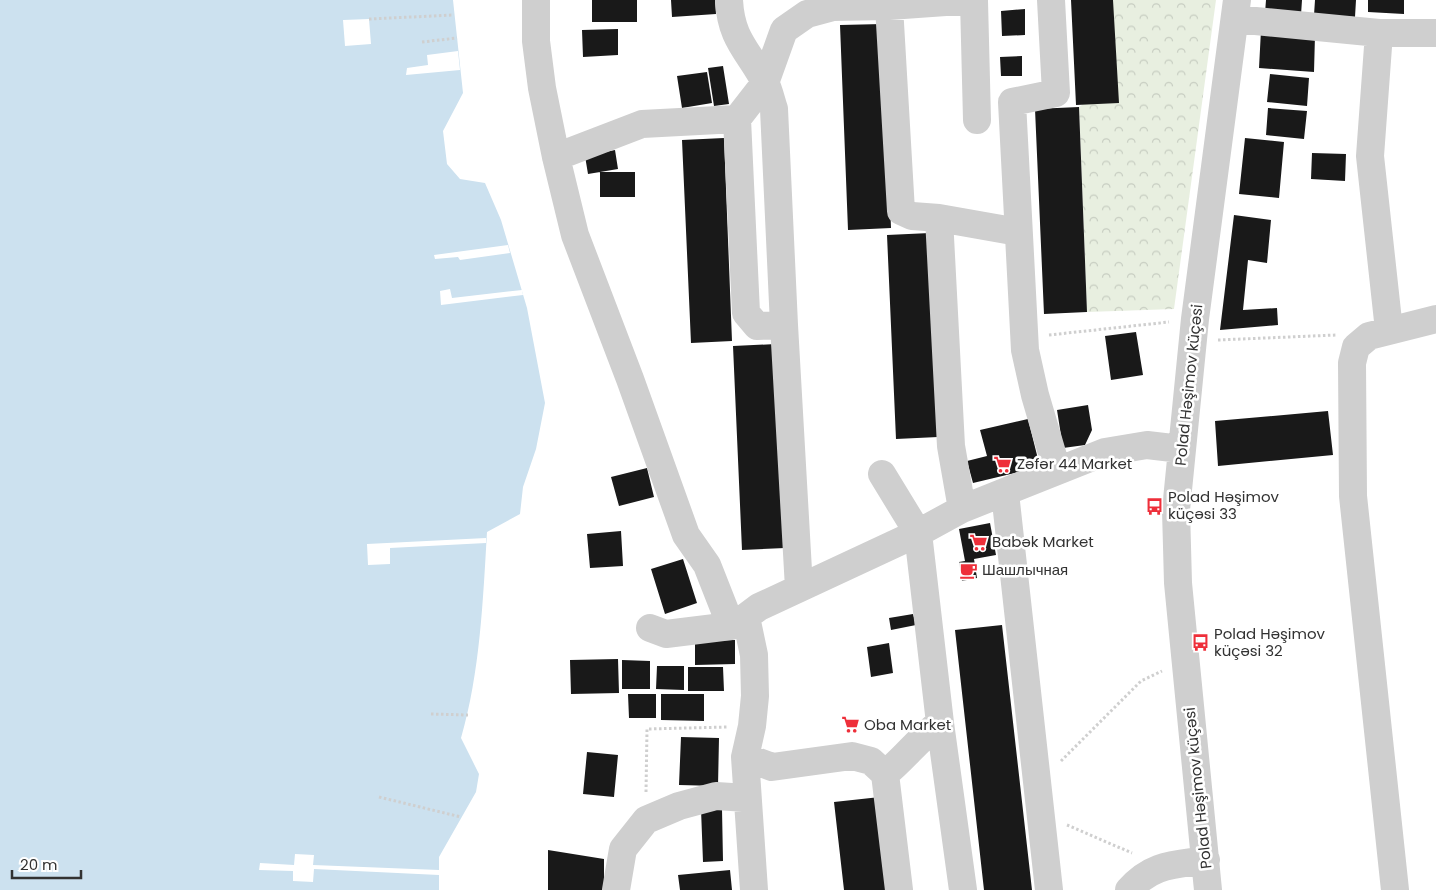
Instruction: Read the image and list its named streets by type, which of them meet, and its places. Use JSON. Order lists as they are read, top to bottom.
{
  "streets": {
    "street": ["Polad Həşimov küçəsi"]
  },
  "places": {
    "supermarket": ["Zəfər 44 Market", "Babək Market", "Oba Market"],
    "bus stop": ["Polad Həşimov küçəsi 33", "Polad Həşimov küçəsi 32"],
    "cafe": ["Шашлычная"]
  },
  "scale_bar": "20 m"
}
